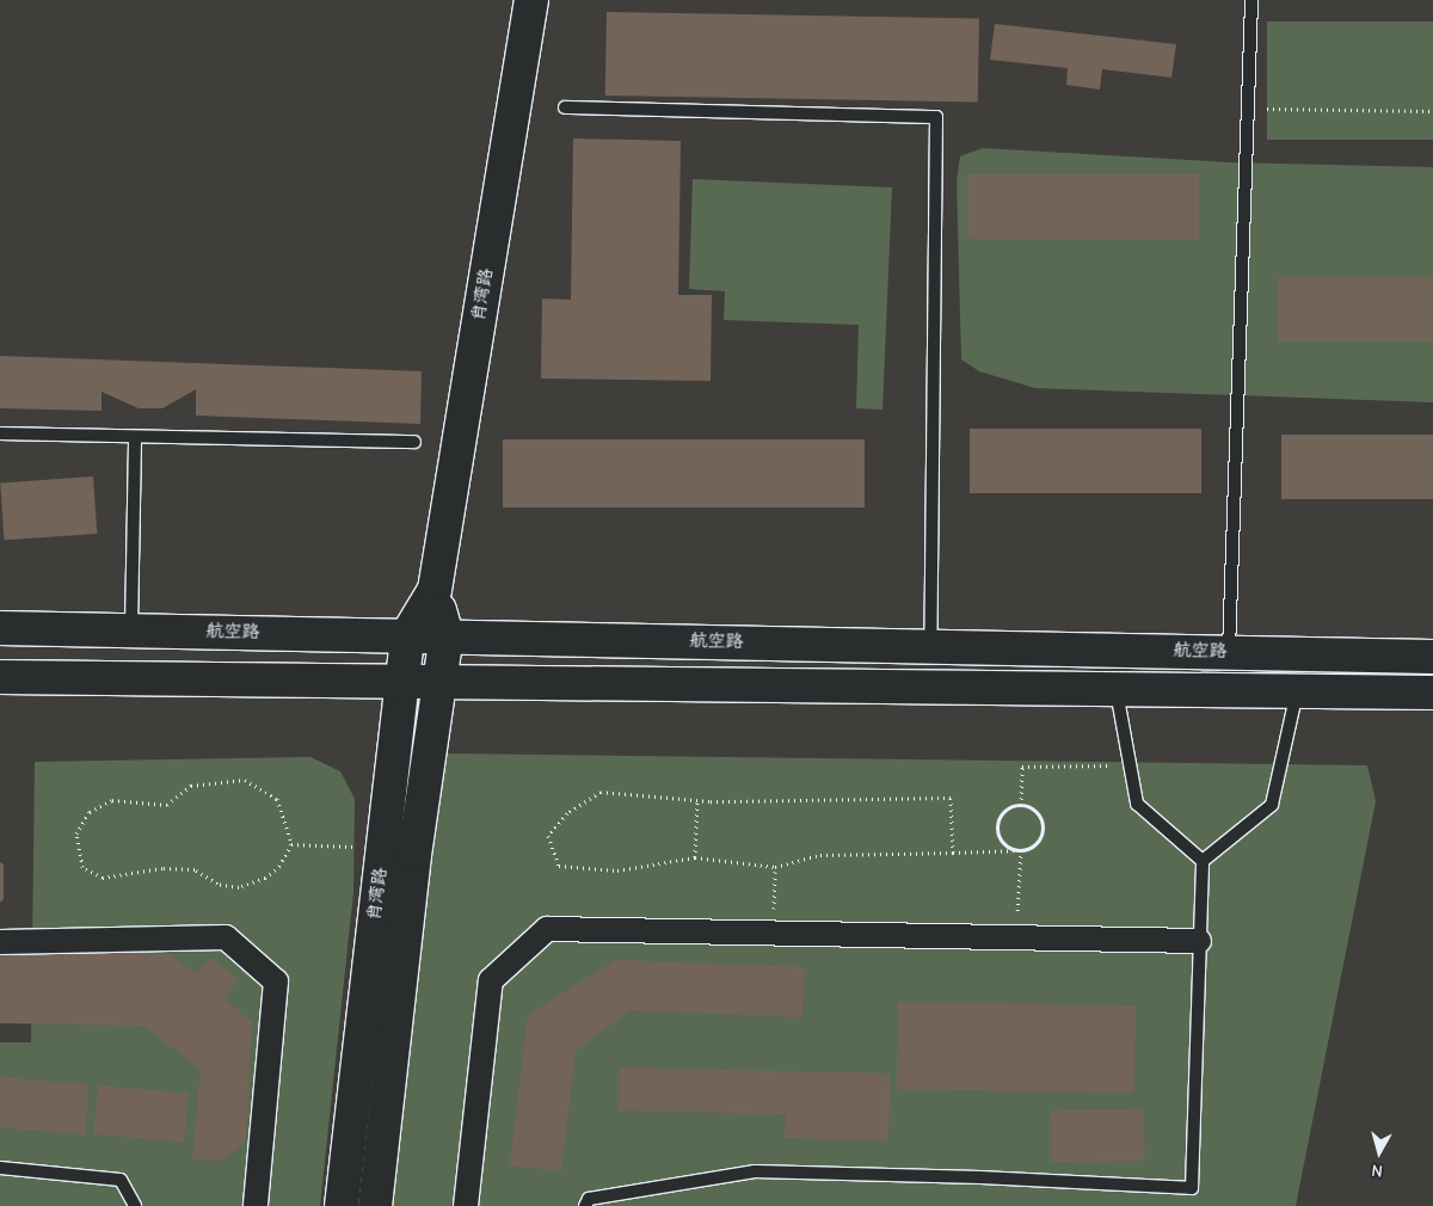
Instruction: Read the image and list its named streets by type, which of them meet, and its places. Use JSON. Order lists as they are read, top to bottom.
{
  "streets": {
    "main road": ["肖湾路", "航空路"]
  },
  "crossings": [
    ["肖湾路", "航空路"]
  ],
  "north": "bottom"
}
